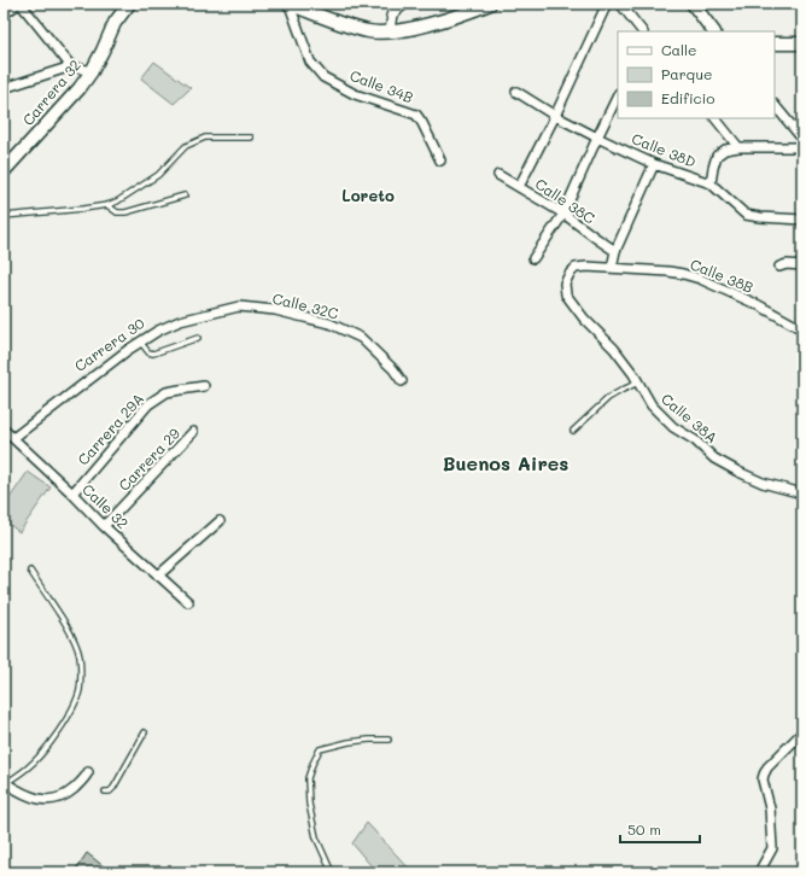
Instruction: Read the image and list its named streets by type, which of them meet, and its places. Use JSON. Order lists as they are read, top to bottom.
{
  "streets": {
    "street": [
      "Calle 34B",
      "Carrera 32",
      "Calle 38D",
      "Calle 38C",
      "Calle 38B",
      "Calle 32C",
      "Carrera 30",
      "Calle 38A",
      "Carrera 29A",
      "Carrera 29",
      "Calle 32"
    ]
  },
  "crossings": [
    ["Calle 38B", "Calle 38A"],
    ["Calle 32C", "Carrera 30"],
    ["Carrera 30", "Calle 32"],
    ["Carrera 29A", "Calle 32"],
    ["Carrera 29", "Calle 32"]
  ],
  "districts": ["Loreto", "Buenos Aires"],
  "legend": ["Calle", "Parque", "Edificio"],
  "scale_bar": "50 m"
}
